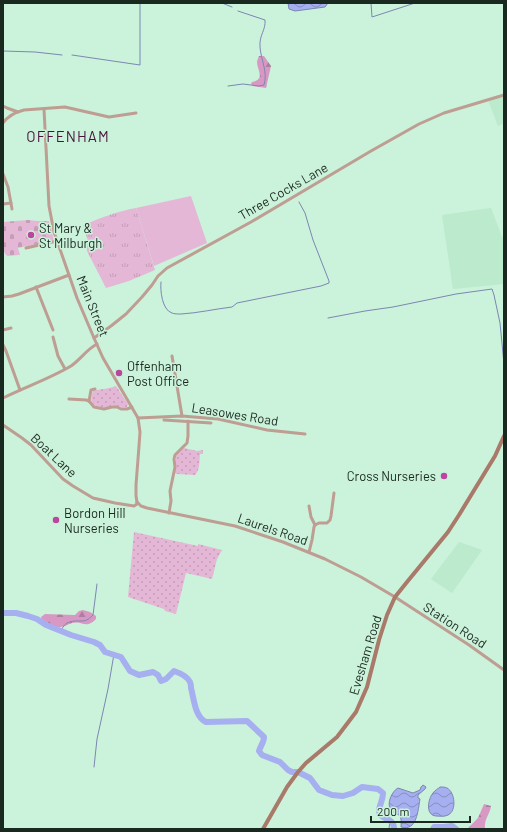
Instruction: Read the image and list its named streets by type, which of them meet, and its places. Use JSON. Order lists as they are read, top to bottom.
{
  "streets": {
    "main road": ["Evesham Road"],
    "street": [
      "Three Cocks Lane",
      "Main Street",
      "Leasowes Road",
      "Boat Lane",
      "Laurels Road",
      "Station Road"
    ]
  },
  "crossings": [
    ["Three Cocks Lane", "Main Street"],
    ["Main Street", "Leasowes Road"],
    ["Main Street", "Boat Lane"],
    ["Main Street", "Laurels Road"],
    ["Boat Lane", "Laurels Road"],
    ["Laurels Road", "Station Road"],
    ["Laurels Road", "Evesham Road"],
    ["Station Road", "Evesham Road"]
  ],
  "districts": ["OFFENHAM"],
  "places": [
    "St Mary & St Milburgh",
    "Offenham Post Office",
    "Cross Nurseries",
    "Bordon Hill Nurseries"
  ],
  "scale_bar": "200 m"
}
